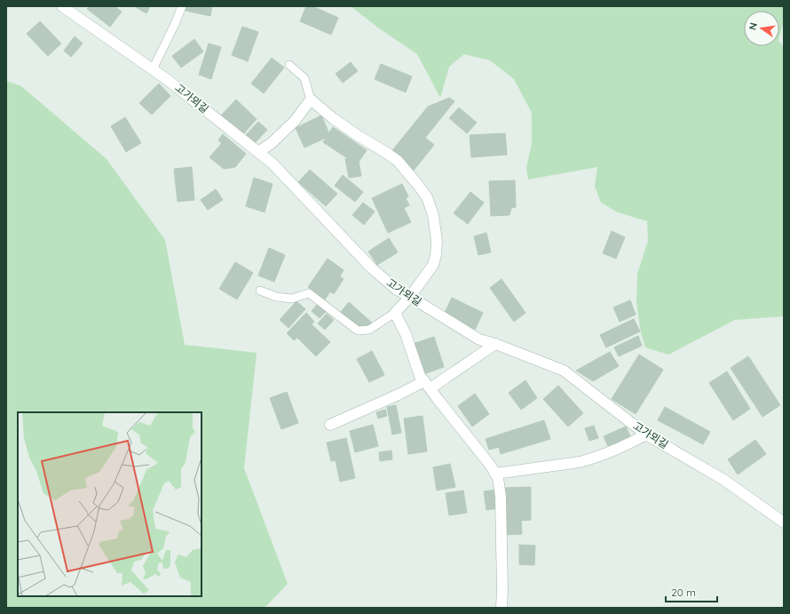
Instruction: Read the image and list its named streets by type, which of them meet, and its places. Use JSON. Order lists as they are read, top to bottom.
{
  "streets": {
    "street": ["고가뫼길"]
  },
  "scale_bar": "20 m",
  "north": "left"
}
